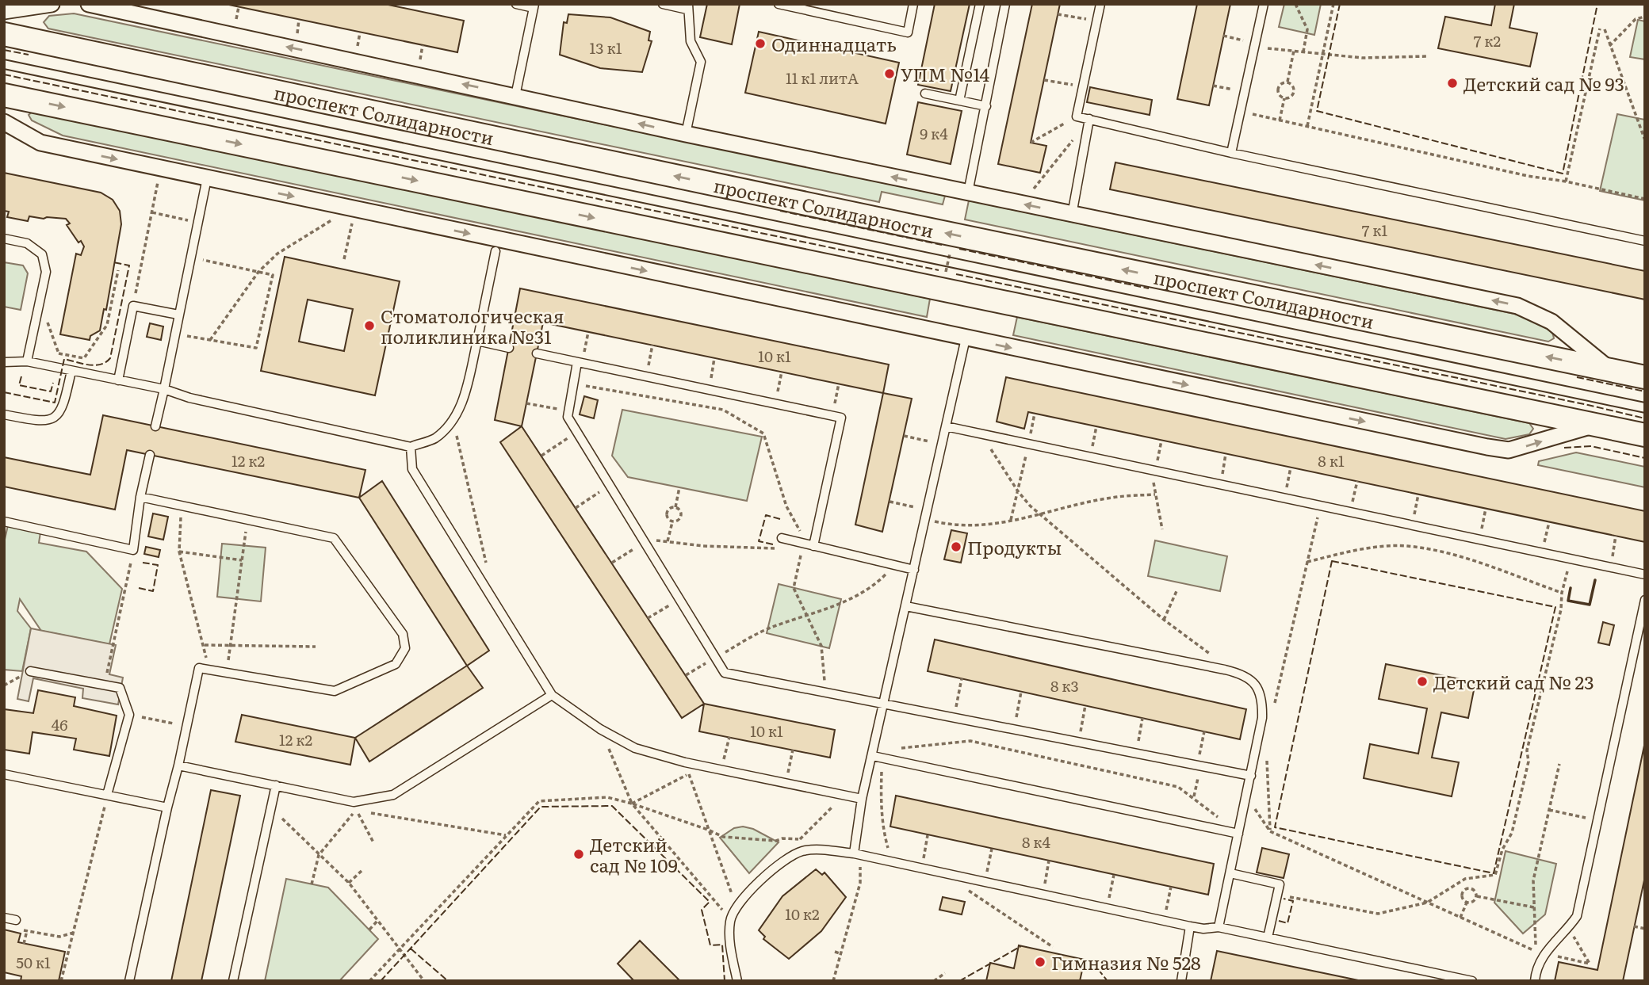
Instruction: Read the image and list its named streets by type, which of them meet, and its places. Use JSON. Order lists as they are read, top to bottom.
{
  "streets": {
    "main road": ["проспект Солидарности"]
  },
  "places": [
    "Одиннадцать",
    "УПМ №14",
    "Детский сад № 93",
    "Стоматологическая поликлиника №31",
    "Продукты",
    "Детский сад № 23",
    "Детский сад № 109",
    "Гимназия № 528"
  ],
  "house_numbers": [
    "7 к2",
    "13 к1",
    "11 к1 литА",
    "9 к4",
    "7 к1",
    "10 к1",
    "12 к2",
    "8 к1",
    "8 к3",
    "46",
    "10 к1",
    "12 к2",
    "8 к4",
    "10 к2",
    "50 к1"
  ]
}
